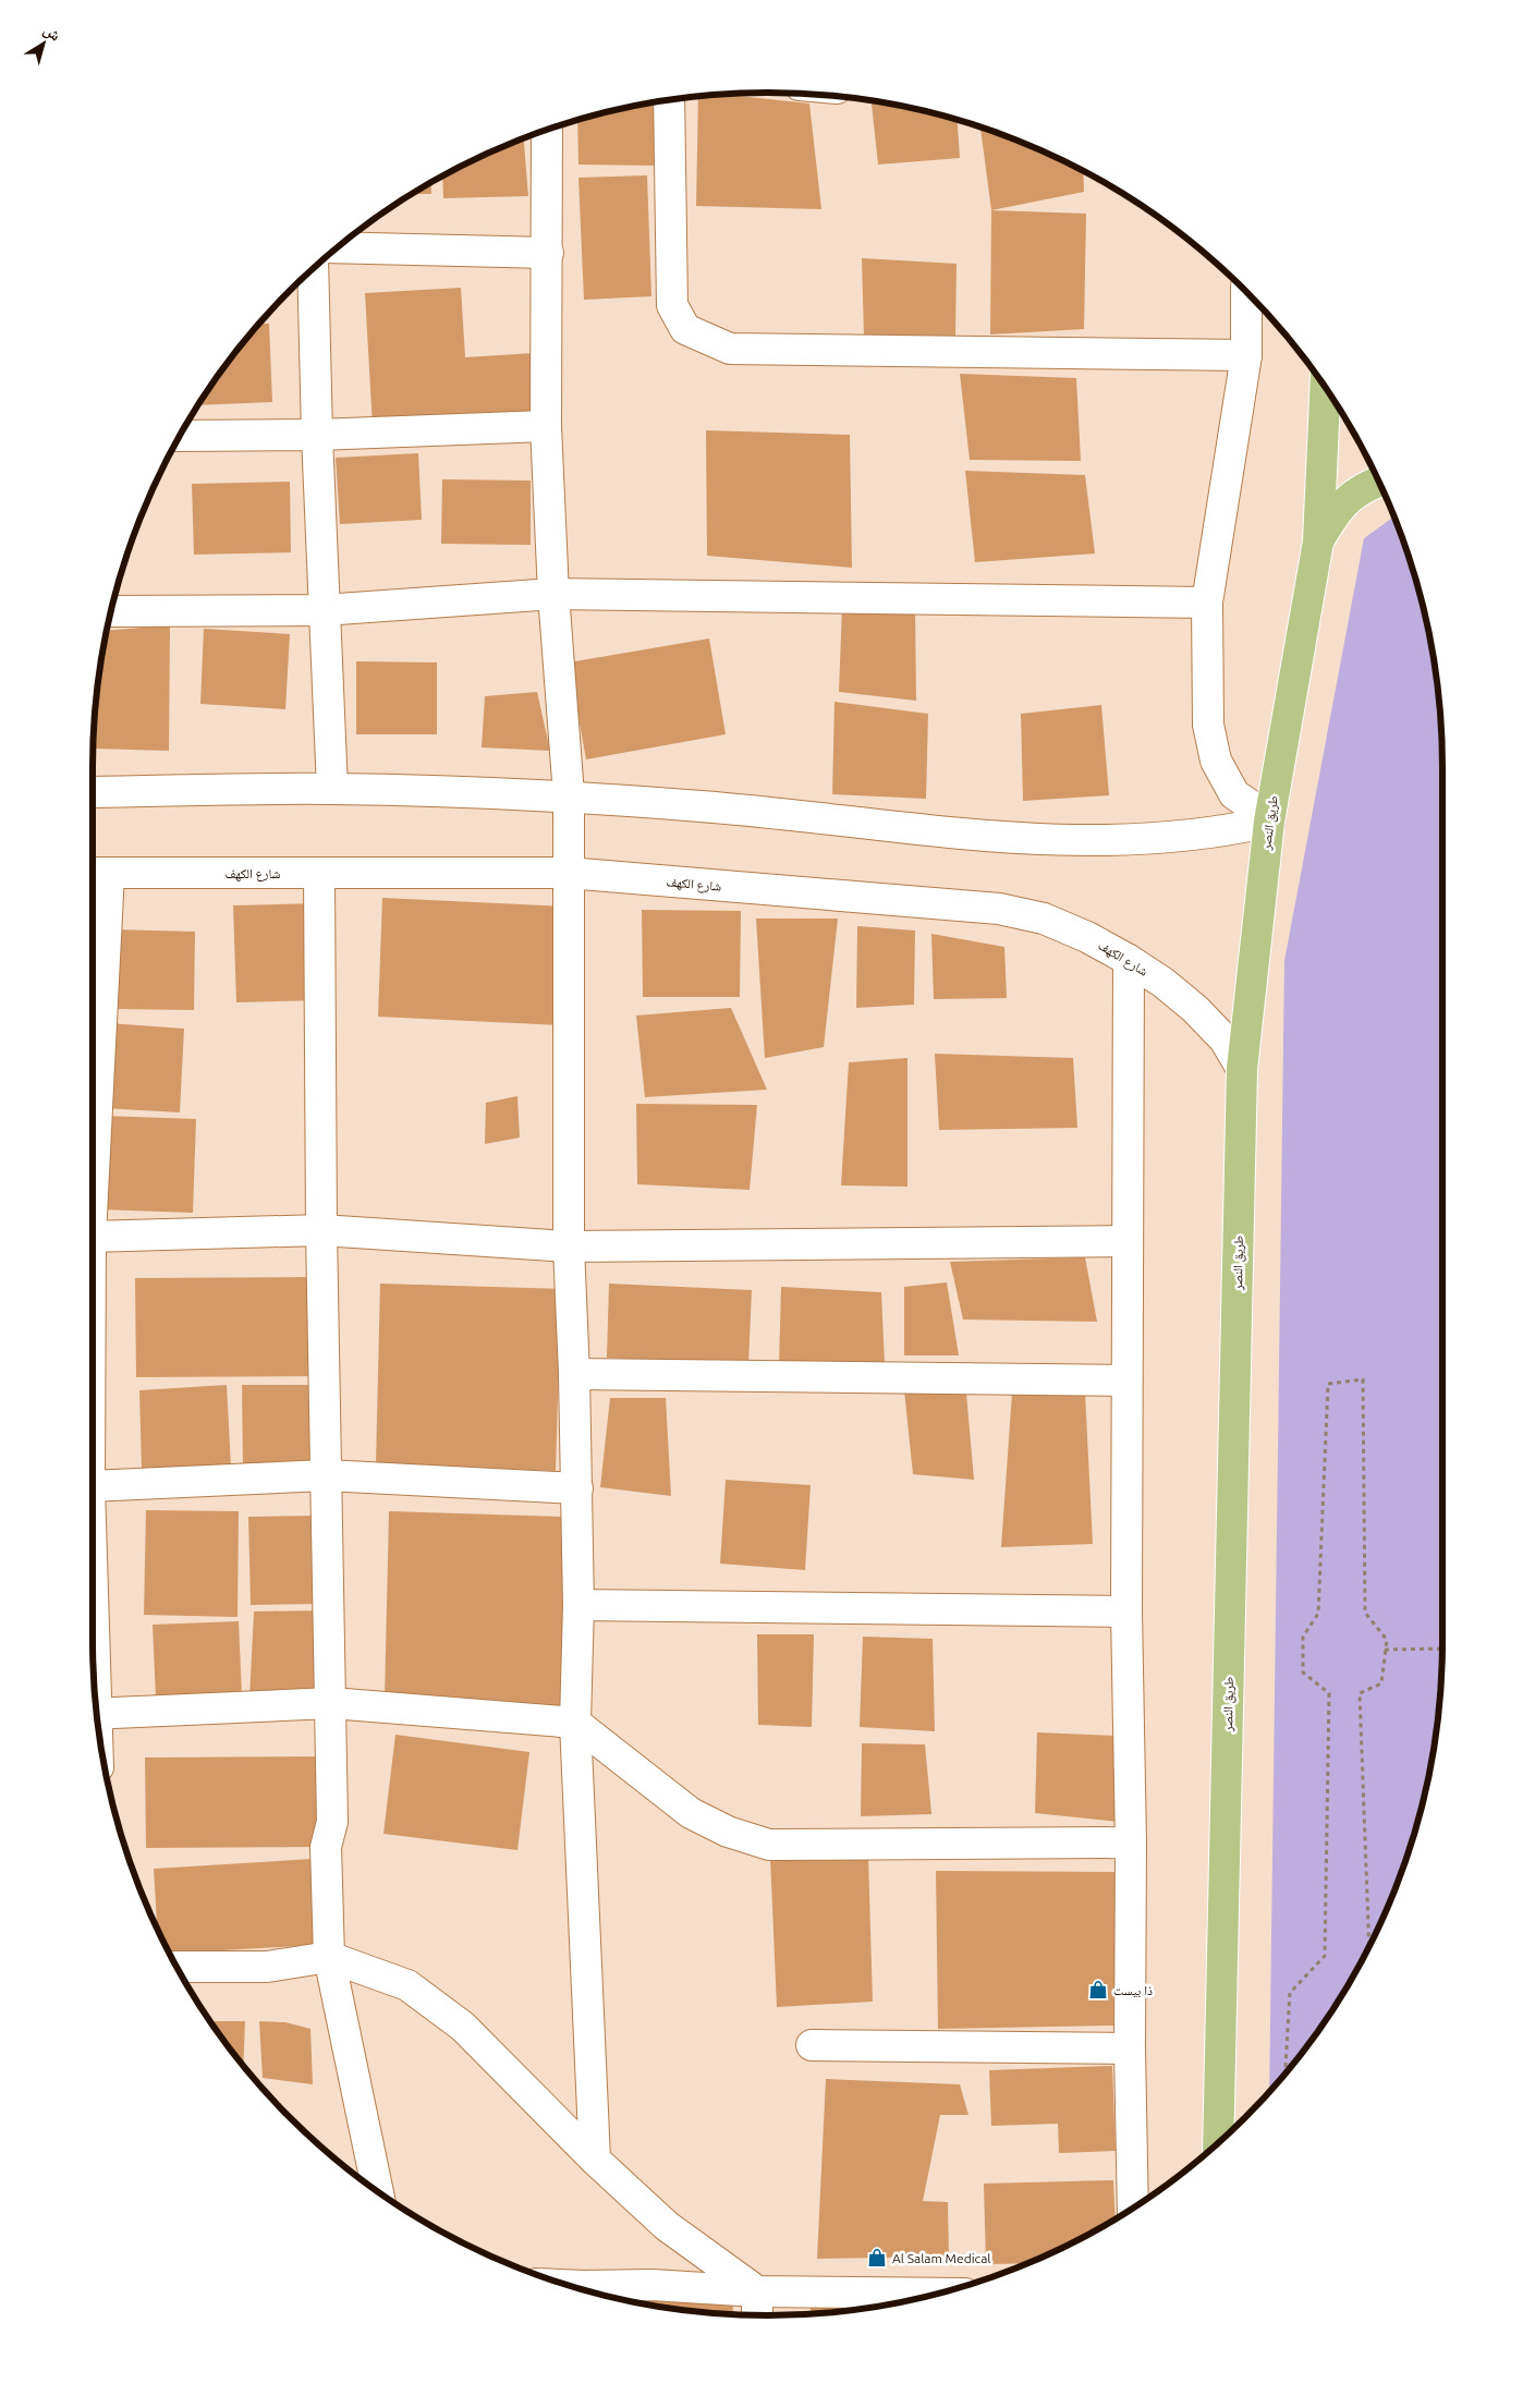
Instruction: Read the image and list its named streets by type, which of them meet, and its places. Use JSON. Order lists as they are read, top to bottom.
{
  "streets": {
    "main road": ["طريق النصر"],
    "street": ["شارع الكهف"]
  },
  "crossings": [
    ["طريق النصر", "شارع الكهف"]
  ],
  "places": {
    "shop": ["ذا بيست", "Al Salam Medical"]
  },
  "north": "top right"
}
